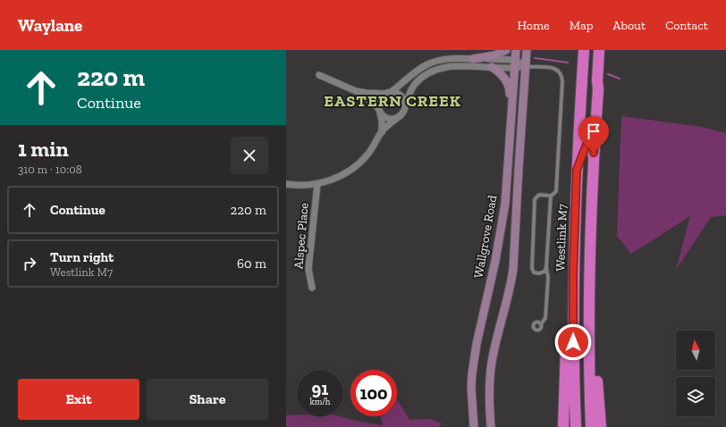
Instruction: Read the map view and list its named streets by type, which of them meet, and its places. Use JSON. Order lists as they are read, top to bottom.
{
  "streets": {
    "highway": ["Westlink M7"],
    "main road": ["Wallgrove Road"],
    "street": ["Alspec Place"]
  },
  "districts": ["EASTERN CREEK"],
  "north": "top",
  "page": {
    "header": "Waylane",
    "nav": [
      "Home",
      "Map",
      "About",
      "Contact"
    ],
    "turn": ["220 m", "Continue"],
    "heading": ["1 min", "310 m · 10:08"],
    "list": [
      {
        "name": "Continue",
        "value": "220 m"
      },
      {
        "name": "Turn right",
        "note": "Westlink M7",
        "value": "60 m"
      }
    ],
    "speed": "91 km/h",
    "limit": "100",
    "buttons": ["Exit", "Share"]
  }
}
